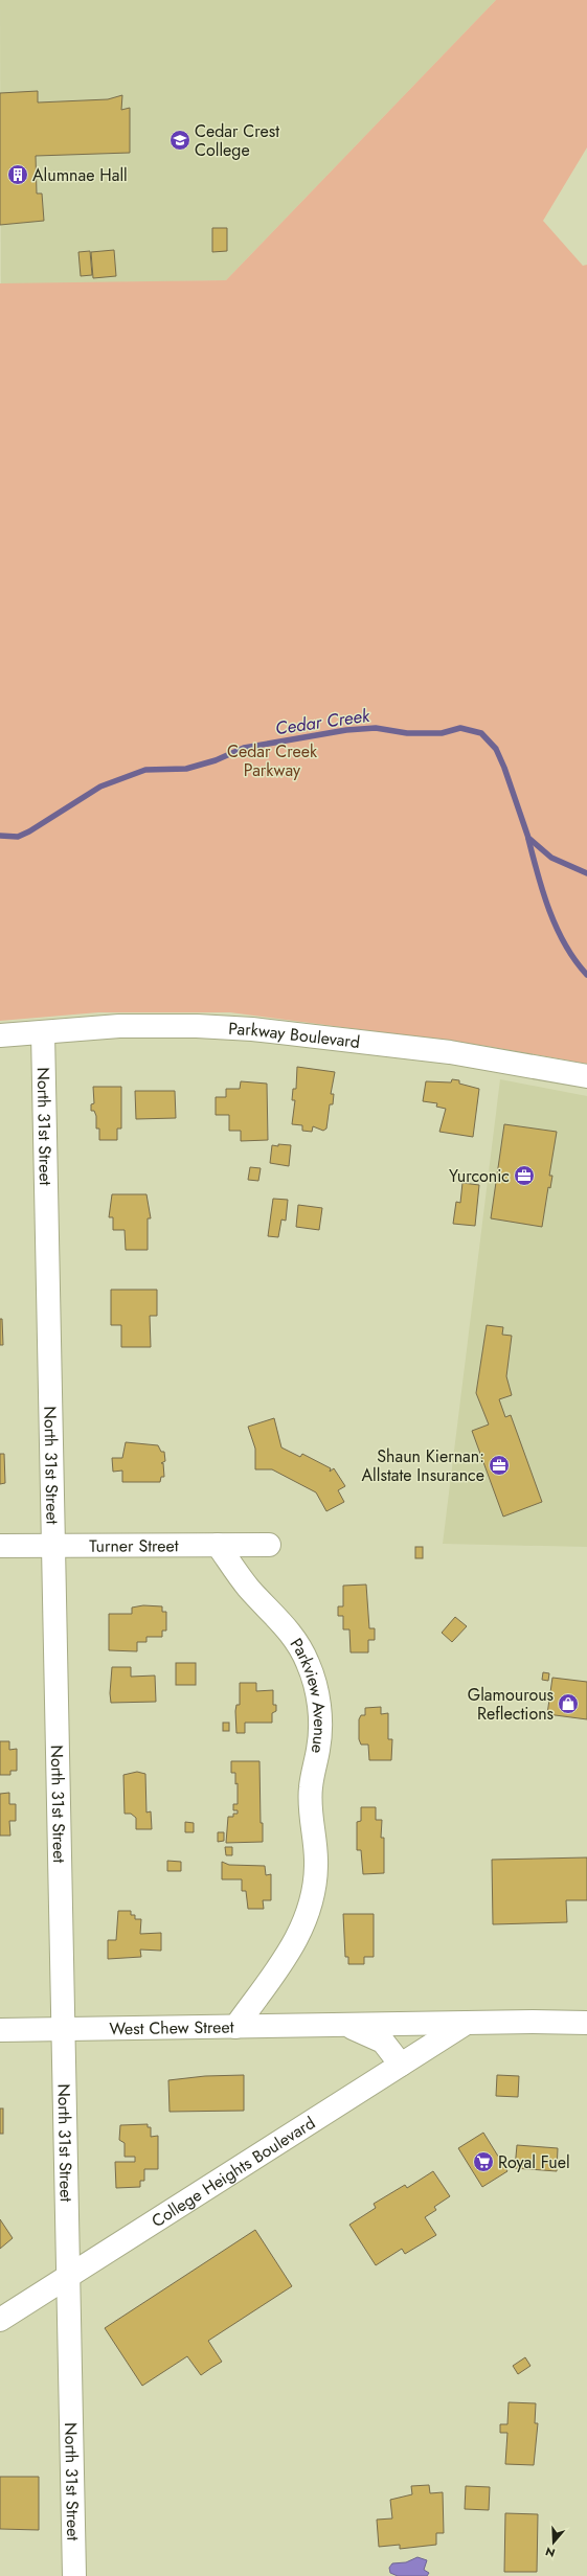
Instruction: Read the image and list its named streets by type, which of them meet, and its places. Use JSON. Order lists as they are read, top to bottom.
{
  "streets": {
    "street": [
      "Parkway Boulevard",
      "North 31st Street",
      "Turner Street",
      "Parkview Avenue",
      "West Chew Street",
      "College Heights Boulevard"
    ]
  },
  "crossings": [
    ["Parkway Boulevard", "North 31st Street"],
    ["North 31st Street", "Turner Street"],
    ["North 31st Street", "West Chew Street"],
    ["North 31st Street", "College Heights Boulevard"],
    ["Turner Street", "Parkview Avenue"],
    ["Parkview Avenue", "West Chew Street"],
    ["West Chew Street", "College Heights Boulevard"]
  ],
  "water": ["Cedar Creek"],
  "parks": ["Cedar Creek Parkway"],
  "places": {
    "school or university": ["Cedar Crest College"],
    "building": ["Alumnae Hall"],
    "office": ["Yurconic", "Shaun Kiernan: Allstate Insurance"],
    "shop": ["Glamourous Reflections"],
    "supermarket": ["Royal Fuel"]
  },
  "north": "bottom"
}
